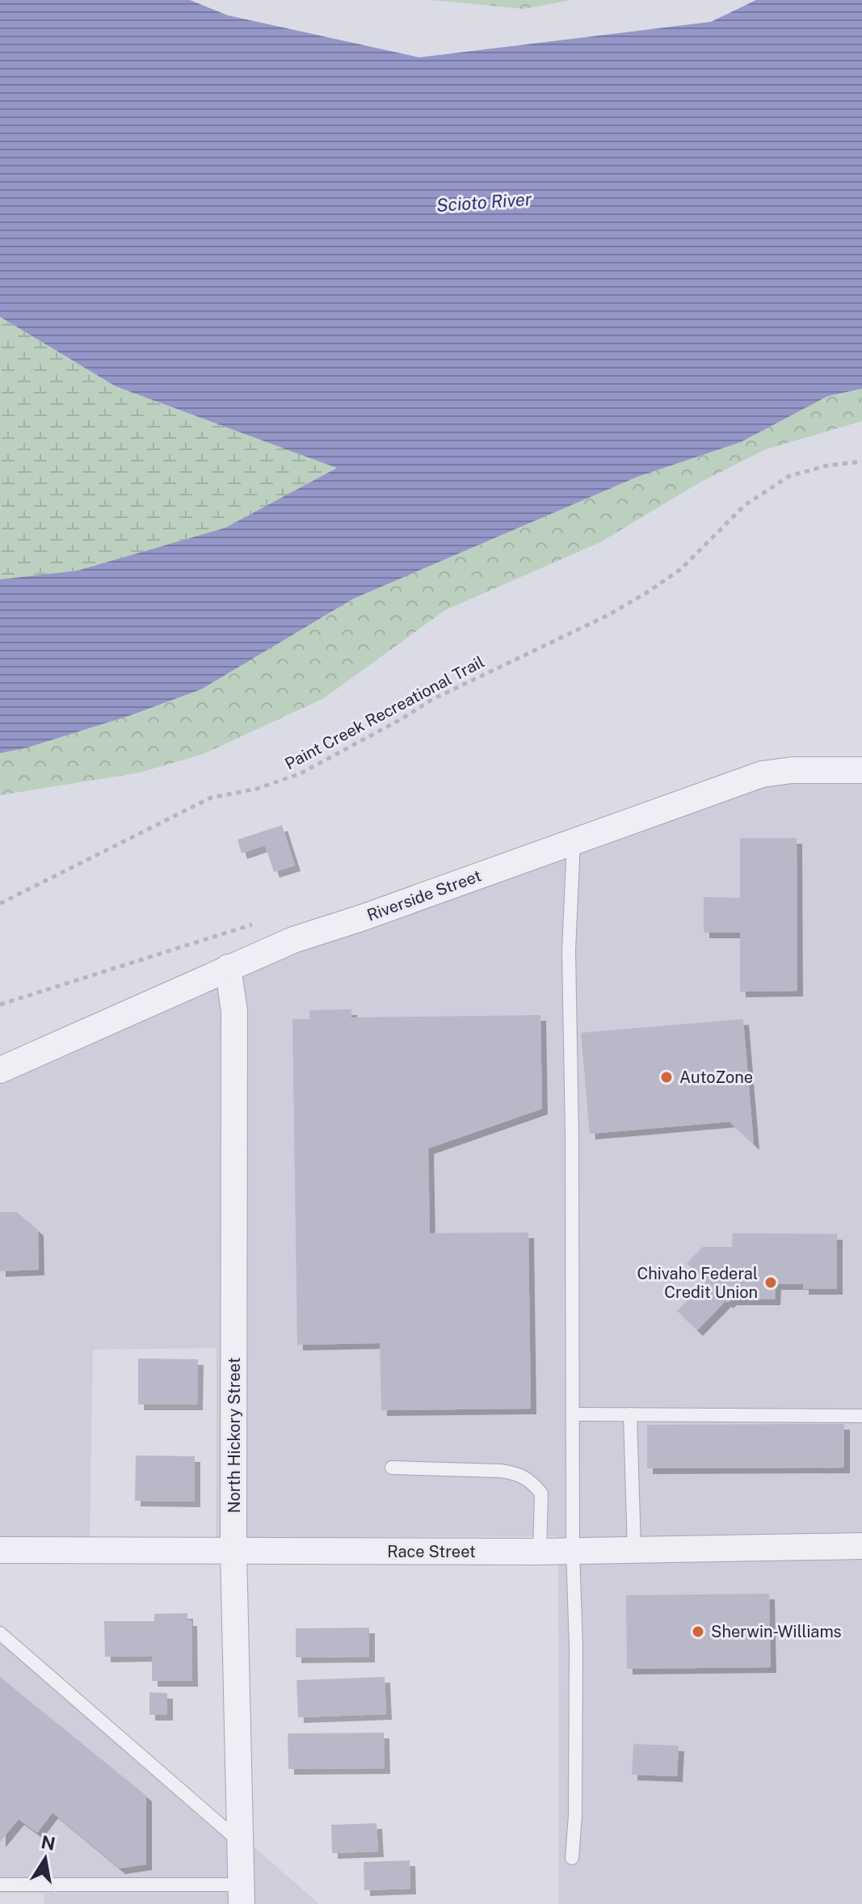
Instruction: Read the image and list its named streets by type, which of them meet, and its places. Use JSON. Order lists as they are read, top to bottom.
{
  "streets": {
    "street": ["Riverside Street", "North Hickory Street", "Race Street"],
    "path": ["Paint Creek Recreational Trail"]
  },
  "crossings": [
    ["Riverside Street", "North Hickory Street"],
    ["North Hickory Street", "Race Street"]
  ],
  "water": ["Scioto River"],
  "places": ["AutoZone", "Chivaho Federal Credit Union", "Sherwin-Williams"],
  "north": "top"
}
